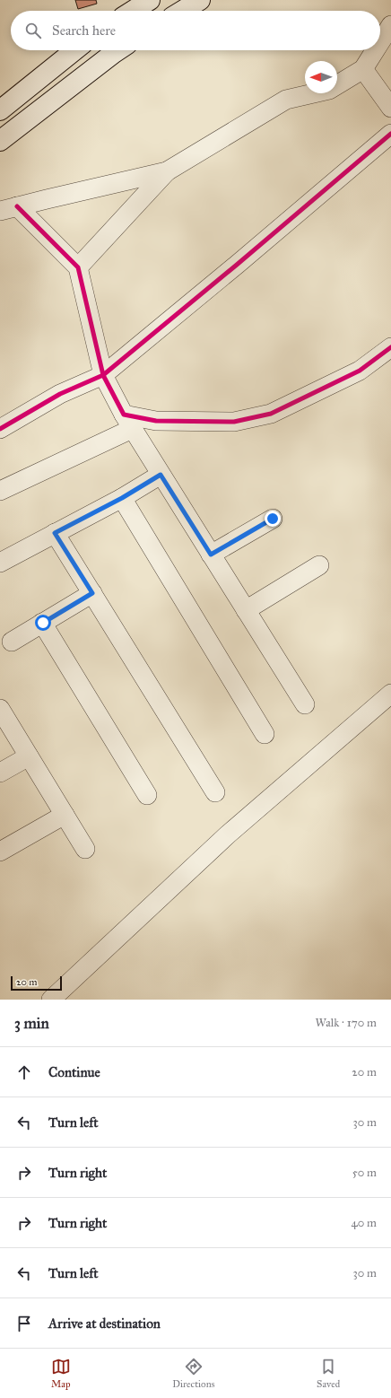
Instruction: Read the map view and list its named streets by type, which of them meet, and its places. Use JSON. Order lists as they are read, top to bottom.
{
  "scale_bar": "20 m",
  "north": "left",
  "page": {
    "search": "Search here",
    "scale": "20 m",
    "heading": ["3 min", "Walk · 170 m"],
    "list": [
      ["Continue", "20 m"],
      ["Turn left", "30 m"],
      ["Turn right", "50 m"],
      ["Turn right", "40 m"],
      ["Turn left", "30 m"],
      "Arrive at destination"
    ],
    "nav": ["Map", "Directions", "Saved"]
  }
}
